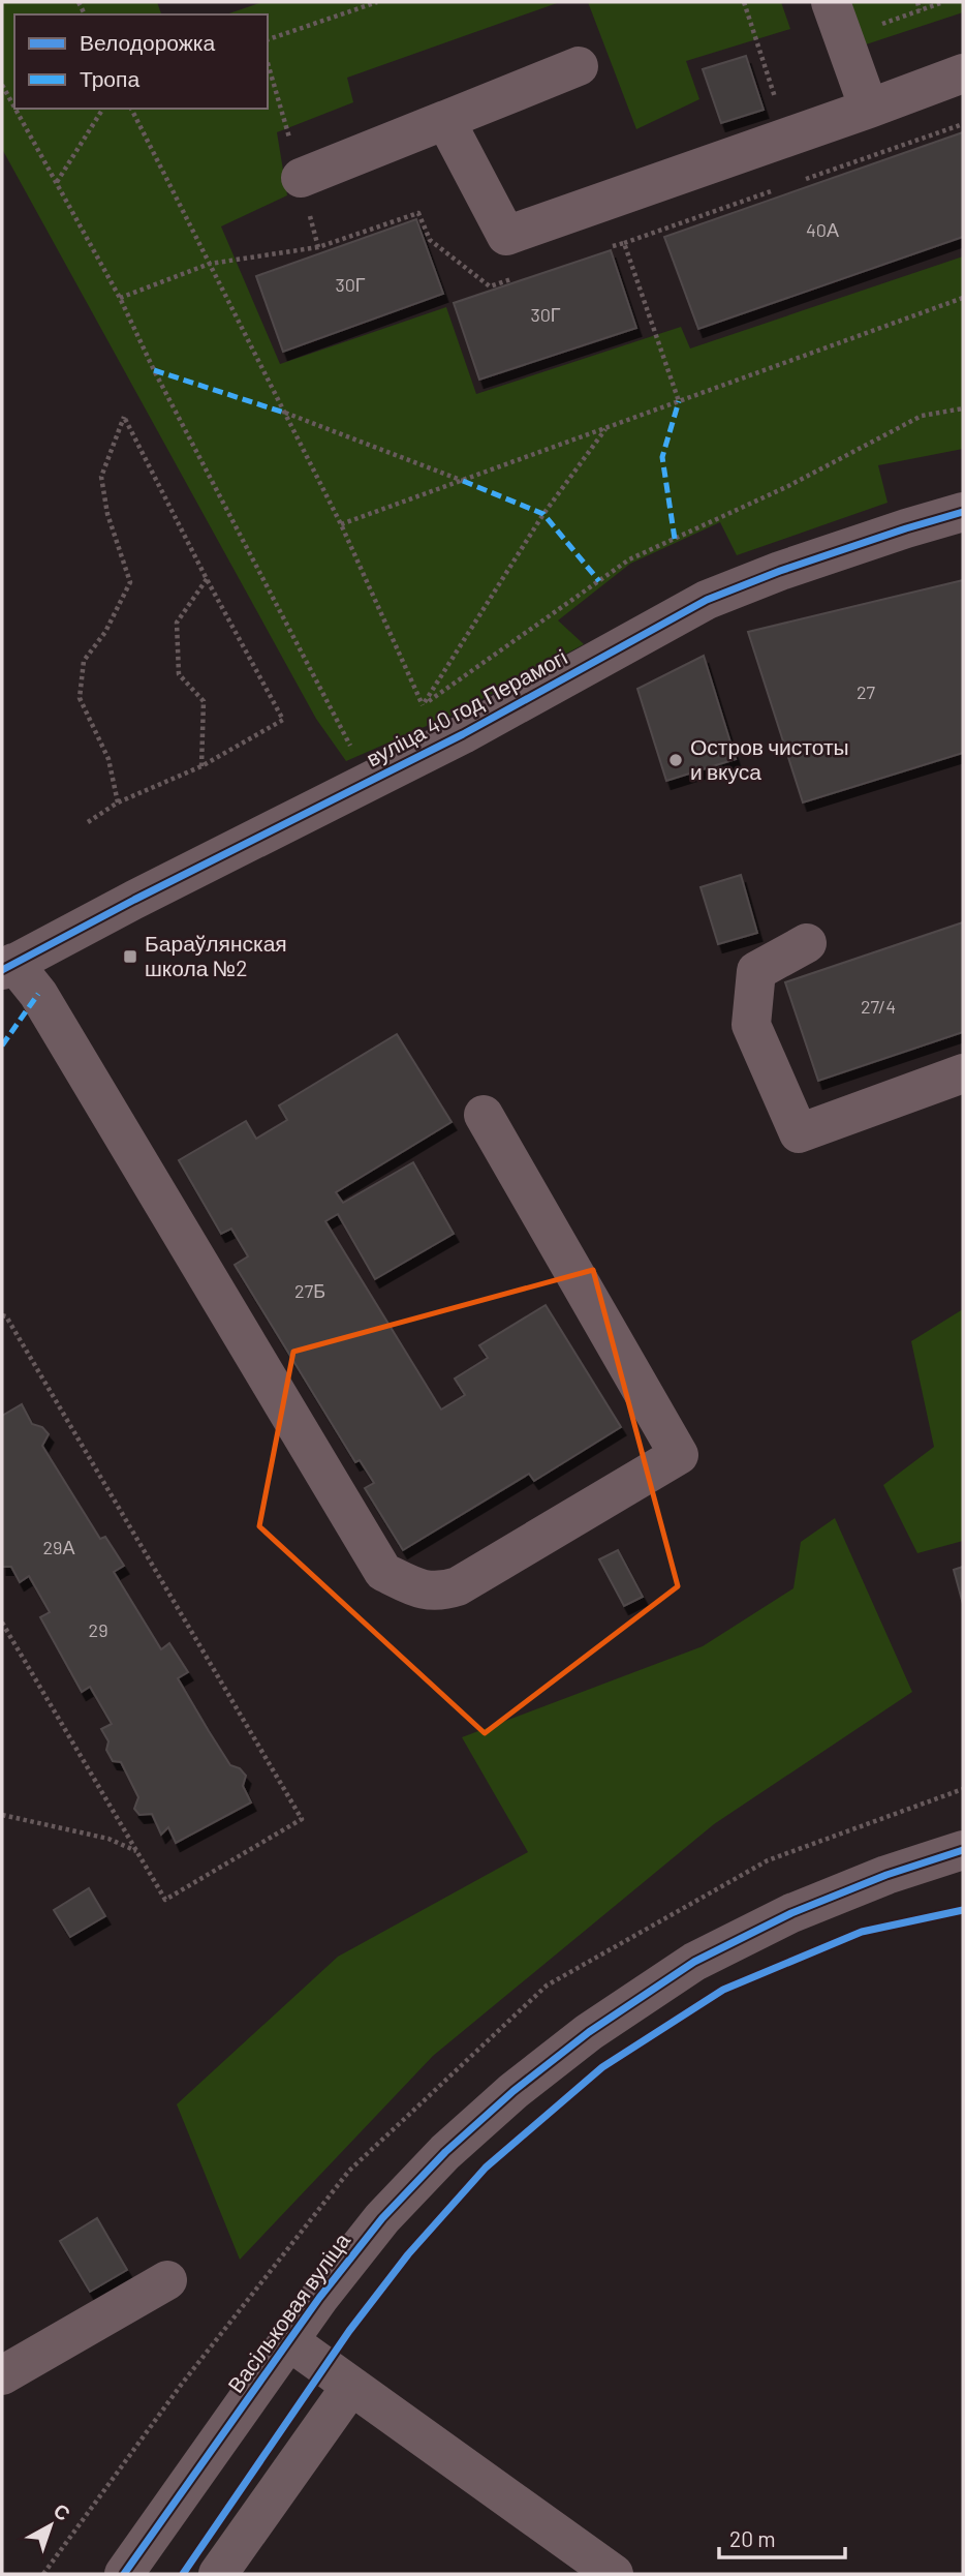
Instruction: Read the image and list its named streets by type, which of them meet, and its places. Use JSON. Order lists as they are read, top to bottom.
{
  "streets": {
    "street": ["вуліца 40 год Перамогі", "Васільковая вуліца"]
  },
  "places": {
    "other": ["Остров чистоты и вкуса"],
    "transit": ["Бараўлянская школа №2"]
  },
  "house_numbers": [
    "40А",
    "30Г",
    "30Г",
    "27",
    "27/4",
    "27Б",
    "29А",
    "29"
  ],
  "legend": ["Велодорожка", "Тропа"],
  "scale_bar": "20 m",
  "north": "top right"
}
